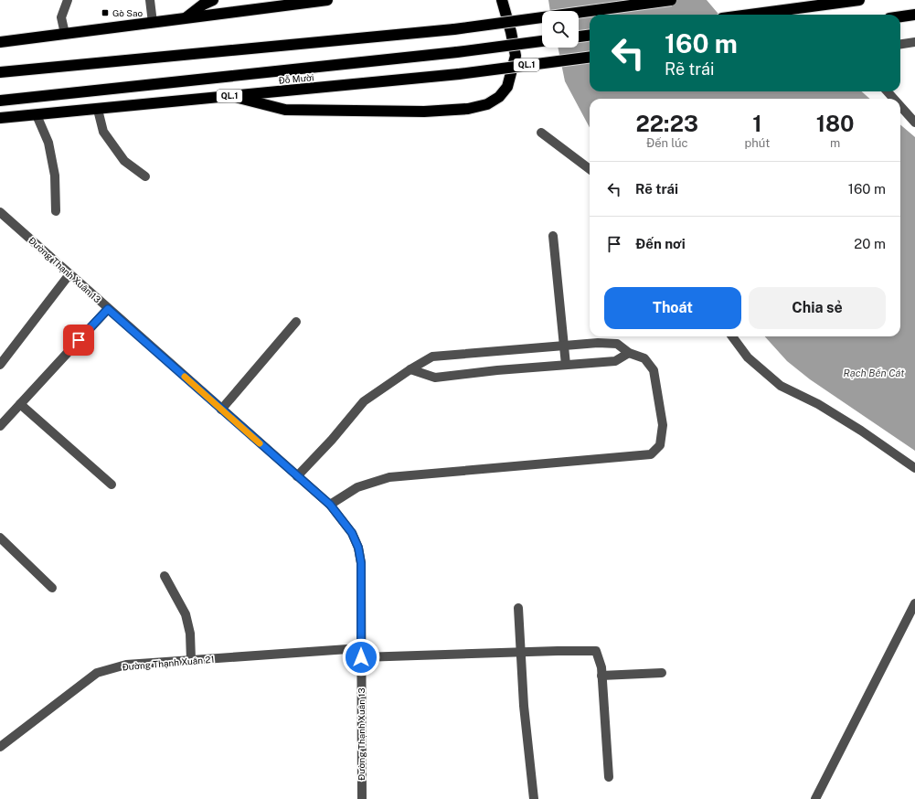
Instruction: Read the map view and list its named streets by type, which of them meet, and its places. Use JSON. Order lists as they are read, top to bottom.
{
  "streets": {
    "highway": ["QL.1", "Đỗ Mười"],
    "street": ["Đường Thạnh Xuân 13", "Đường Thạnh Xuân 21"]
  },
  "crossings": [
    ["Đường Thạnh Xuân 13", "Đường Thạnh Xuân 21"]
  ],
  "water": ["Rạch Bến Cát"],
  "places": {
    "transit": ["Gò Sao"]
  },
  "page": {
    "turn": ["160 m", "Rẽ trái"],
    "eta": [
      "22:23",
      "Đến lúc",
      "1",
      "phút",
      "180",
      "m"
    ],
    "list": [
      {
        "name": "Rẽ trái",
        "value": "160 m"
      },
      {
        "name": "Đến nơi",
        "value": "20 m"
      }
    ],
    "buttons": ["Thoát", "Chia sẻ"]
  }
}
